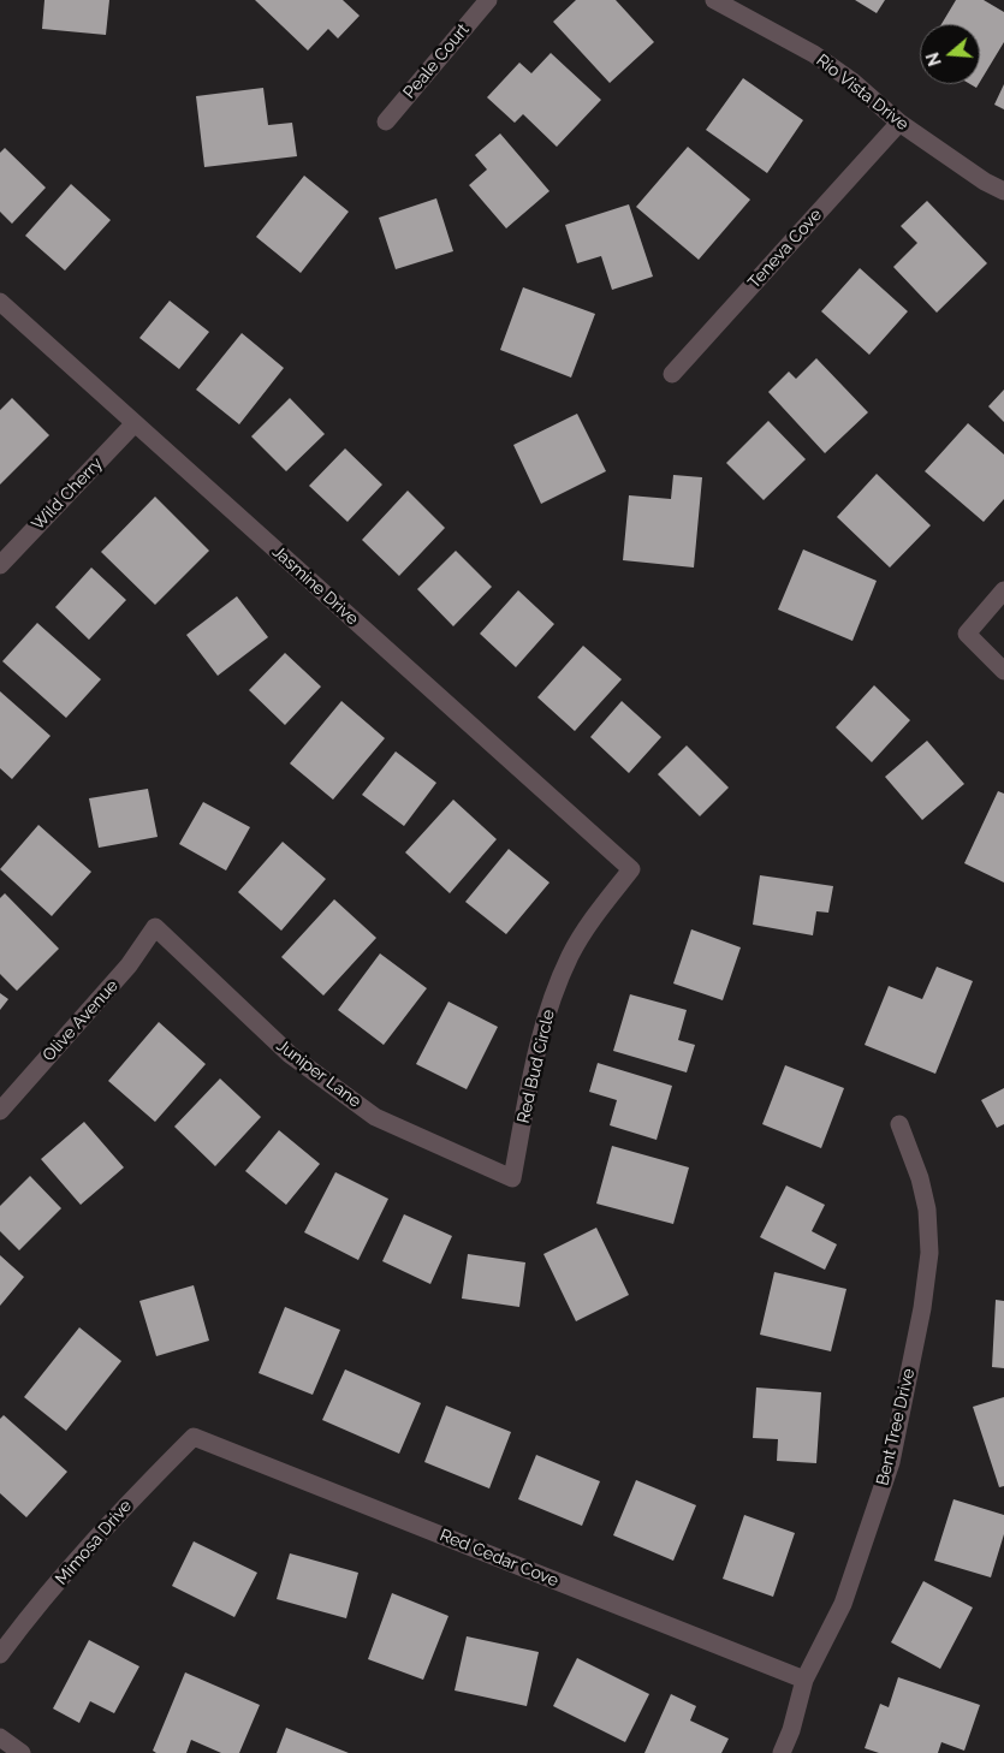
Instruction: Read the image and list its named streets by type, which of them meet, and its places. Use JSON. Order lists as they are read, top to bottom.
{
  "streets": {
    "street": [
      "Peale Court",
      "Rio Vista Drive",
      "Teneva Cove",
      "Wild Cherry",
      "Jasmine Drive",
      "Olive Avenue",
      "Red Bud Circle",
      "Juniper Lane",
      "Bent Tree Drive",
      "Mimosa Drive",
      "Red Cedar Cove"
    ]
  },
  "crossings": [
    ["Rio Vista Drive", "Teneva Cove"],
    ["Wild Cherry", "Jasmine Drive"],
    ["Jasmine Drive", "Red Bud Circle"],
    ["Olive Avenue", "Juniper Lane"],
    ["Red Bud Circle", "Juniper Lane"],
    ["Bent Tree Drive", "Red Cedar Cove"],
    ["Mimosa Drive", "Red Cedar Cove"]
  ],
  "north": "left"
}
